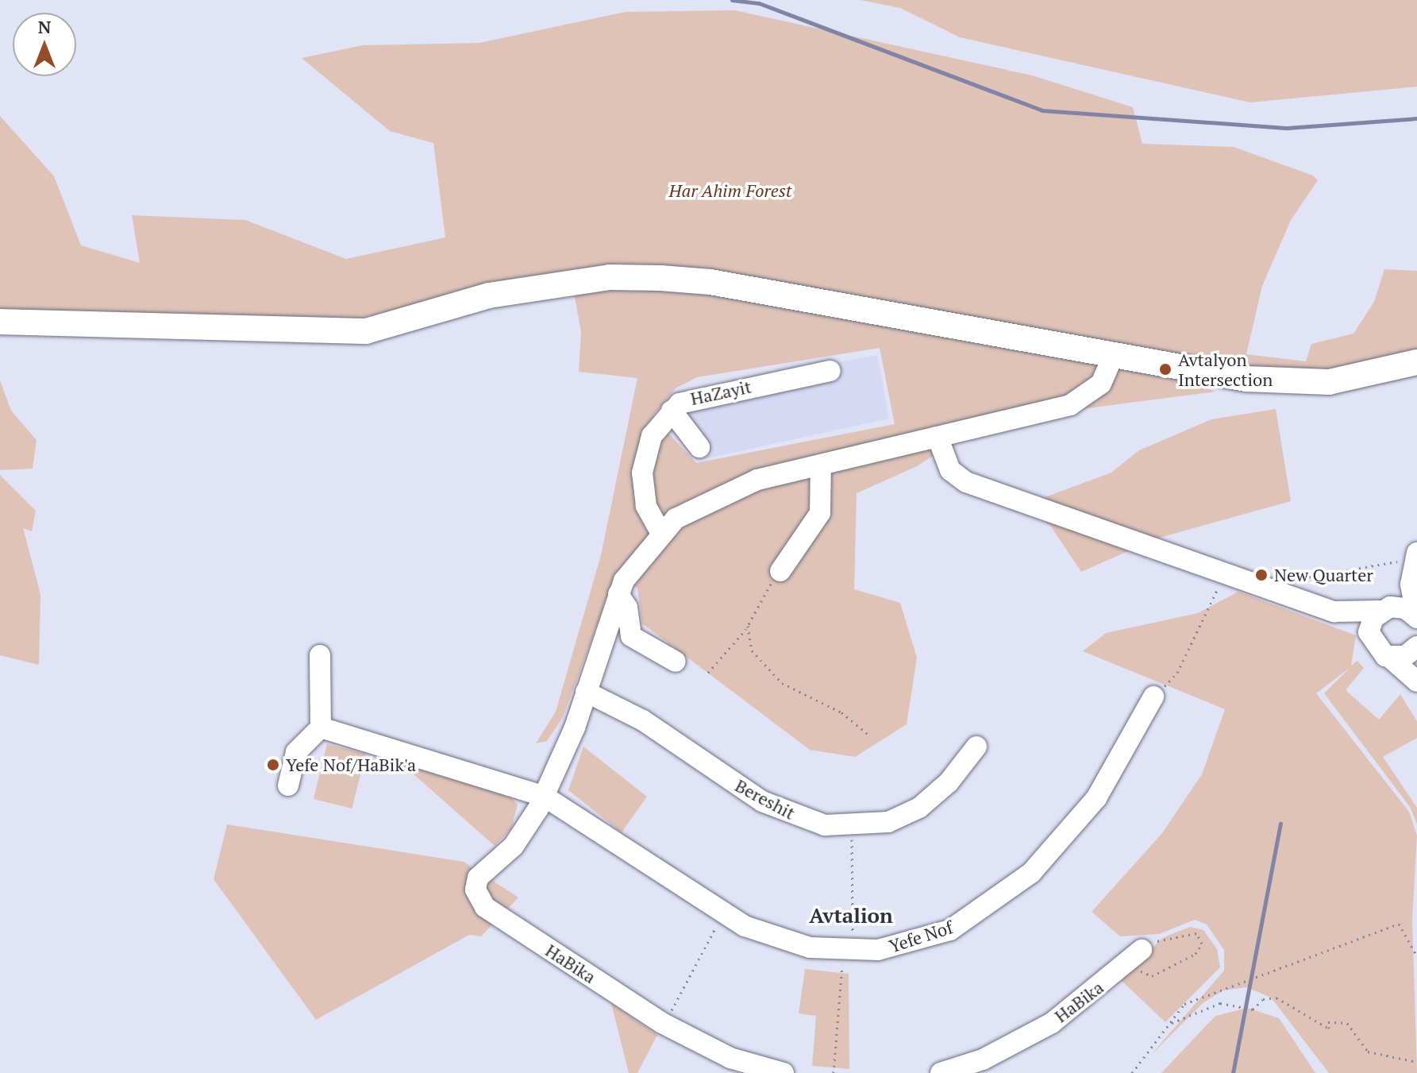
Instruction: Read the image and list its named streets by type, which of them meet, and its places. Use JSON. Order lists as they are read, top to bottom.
{
  "streets": {
    "street": [
      "HaZayit",
      "Bereshit",
      "Yefe Nof",
      "HaBika"
    ]
  },
  "crossings": [
    ["Yefe Nof", "HaBika"]
  ],
  "districts": ["Avtalion"],
  "parks": ["Har Ahim Forest"],
  "places": ["Avtalyon Intersection", "New Quarter", "Yefe Nof/HaBik'a"],
  "north": "top"
}
